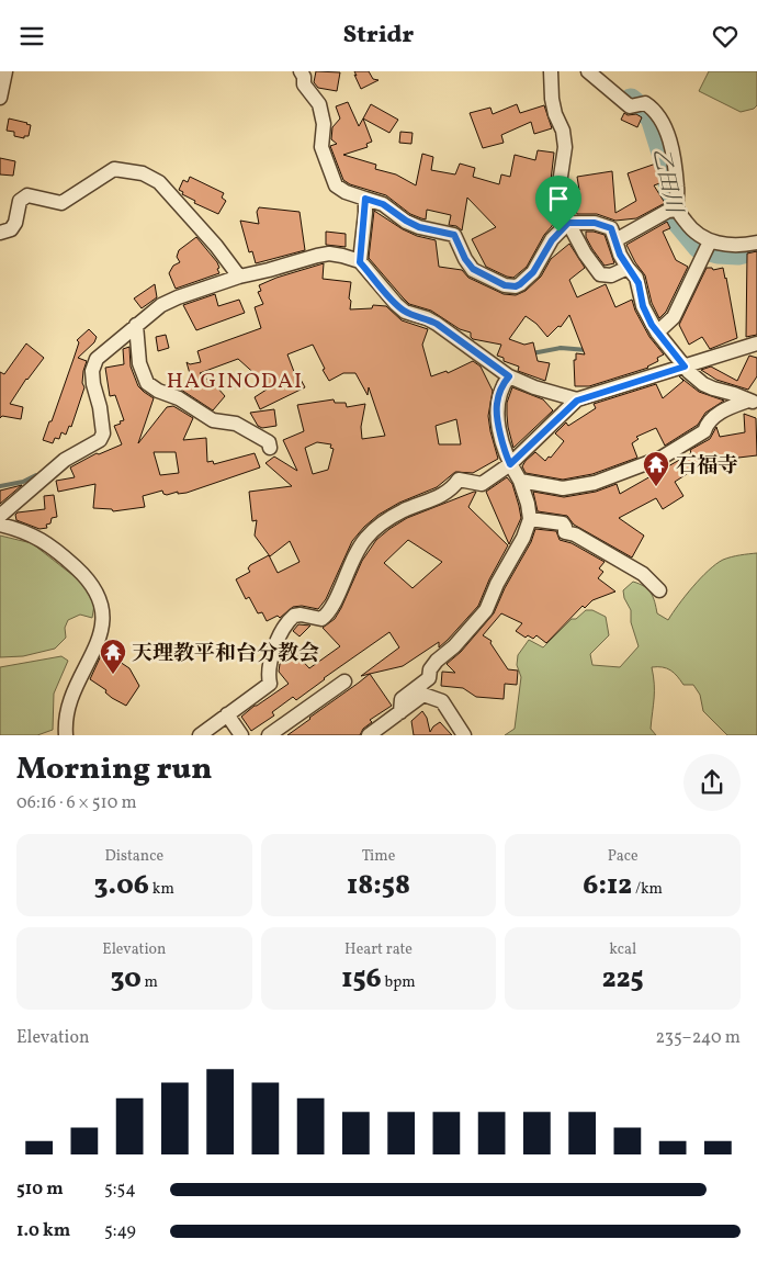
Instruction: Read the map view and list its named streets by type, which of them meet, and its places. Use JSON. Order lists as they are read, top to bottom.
{
  "districts": ["HAGINODAI"],
  "water": ["乙田川"],
  "places": {
    "temple": ["石福寺", "天理教平和台分教会"]
  },
  "page": {
    "header": "Stridr",
    "heading": ["Morning run", "06:16 · 6 × 510 m"],
    "stats": [
      ["Distance", "3.06 km"],
      ["Time", "18:58"],
      ["Pace", "6:12 /km"],
      ["Elevation", "30 m"],
      ["Heart rate", "156 bpm"],
      ["kcal", "225"]
    ],
    "chart": ["Elevation", "235–240 m"],
    "list": [
      {
        "name": "510 m",
        "note": "5:54"
      },
      {
        "name": "1.0 km",
        "note": "5:49"
      }
    ]
  }
}
